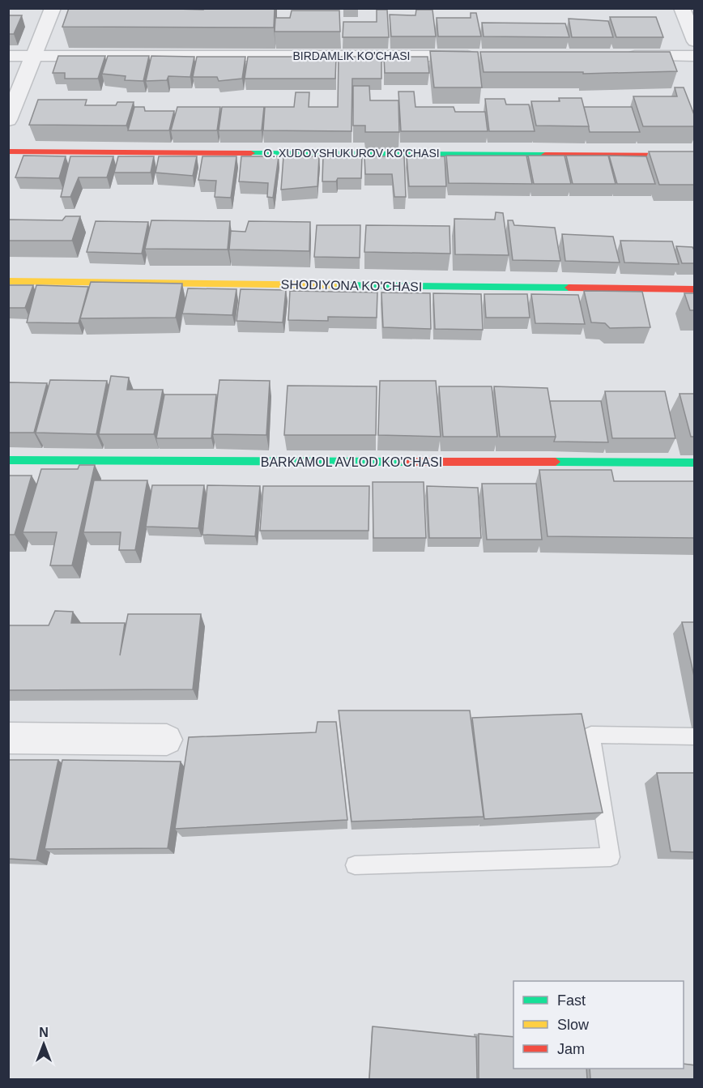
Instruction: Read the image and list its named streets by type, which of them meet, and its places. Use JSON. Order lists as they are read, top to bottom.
{
  "streets": {
    "street": [
      "BIRDAMLIK KO'CHASI",
      "O. XUDOYSHUKUROV KO'CHASI",
      "SHODIYONA KO'CHASI",
      "BARKAMOL AVLOD KO'CHASI"
    ]
  },
  "legend": ["Fast", "Slow", "Jam"],
  "north": "top"
}
